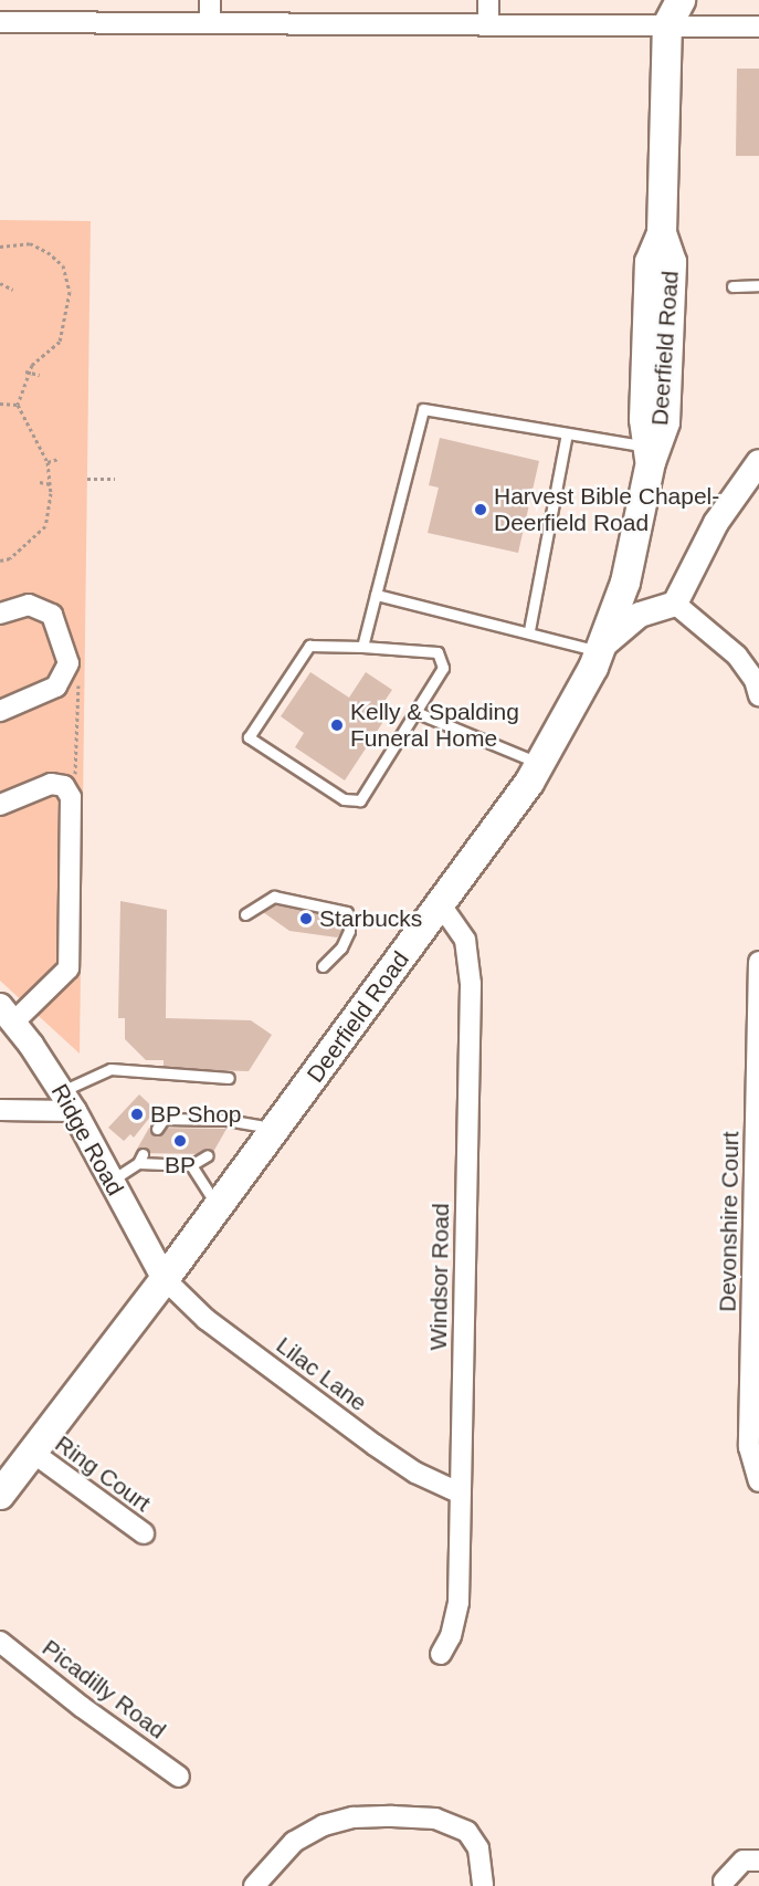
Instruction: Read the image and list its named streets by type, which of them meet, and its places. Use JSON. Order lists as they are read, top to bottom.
{
  "streets": {
    "main road": ["Deerfield Road"],
    "street": [
      "Ridge Road",
      "Devonshire Court",
      "Windsor Road",
      "Lilac Lane",
      "Ring Court",
      "Picadilly Road"
    ]
  },
  "crossings": [
    ["Deerfield Road", "Ridge Road"],
    ["Deerfield Road", "Windsor Road"],
    ["Deerfield Road", "Lilac Lane"],
    ["Deerfield Road", "Ring Court"],
    ["Ridge Road", "Lilac Lane"],
    ["Windsor Road", "Lilac Lane"]
  ],
  "places": [
    "Harvest Bible Chapel- Deerfield Road",
    "Kelly & Spalding Funeral Home",
    "Starbucks",
    "BP Shop",
    "BP"
  ]
}
